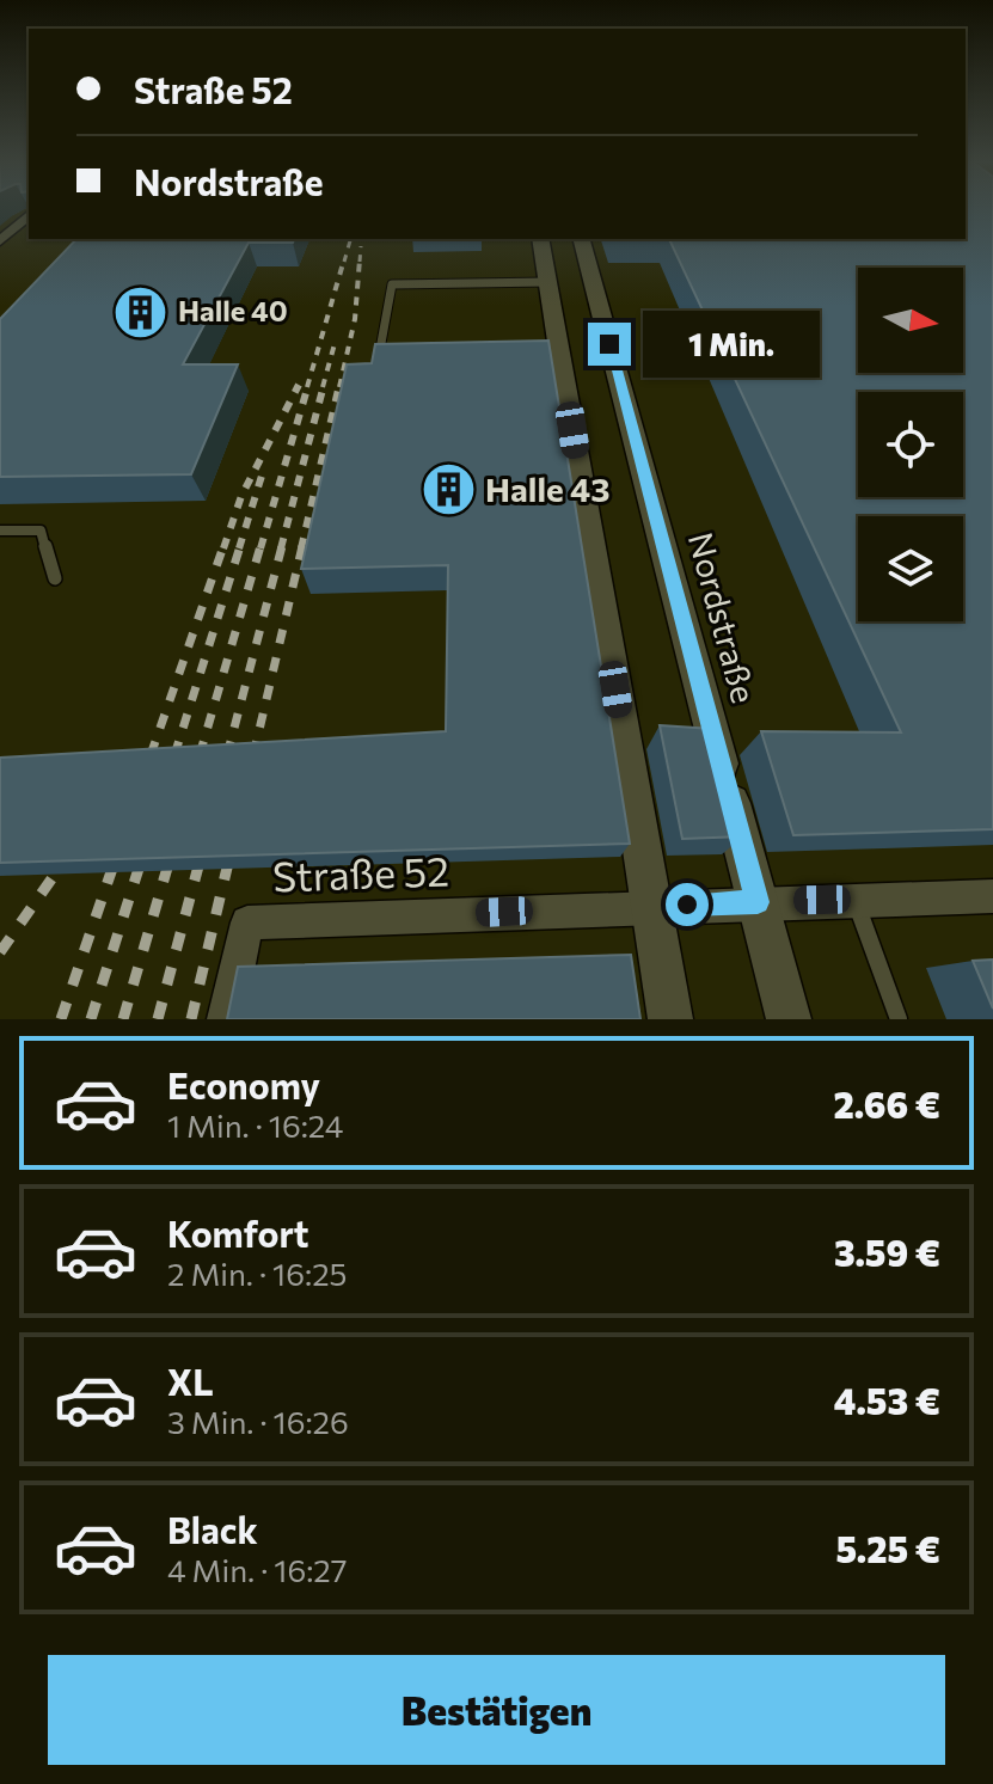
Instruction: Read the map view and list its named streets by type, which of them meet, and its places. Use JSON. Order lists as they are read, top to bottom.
{
  "streets": {
    "street": ["Nordstraße", "Straße 52"]
  },
  "crossings": [
    ["Nordstraße", "Straße 52"]
  ],
  "places": {
    "building": ["Halle 40", "Halle 43"]
  },
  "north": "right",
  "page": {
    "banner": ["Straße 52", "Nordstraße"],
    "bubble": "1 Min.",
    "list": [
      {
        "name": "Economy",
        "note": "1 Min. · 16:24",
        "value": "2.66 €"
      },
      {
        "name": "Komfort",
        "note": "2 Min. · 16:25",
        "value": "3.59 €"
      },
      {
        "name": "XL",
        "note": "3 Min. · 16:26",
        "value": "4.53 €"
      },
      {
        "name": "Black",
        "note": "4 Min. · 16:27",
        "value": "5.25 €"
      }
    ],
    "buttons": "Bestätigen"
  }
}
